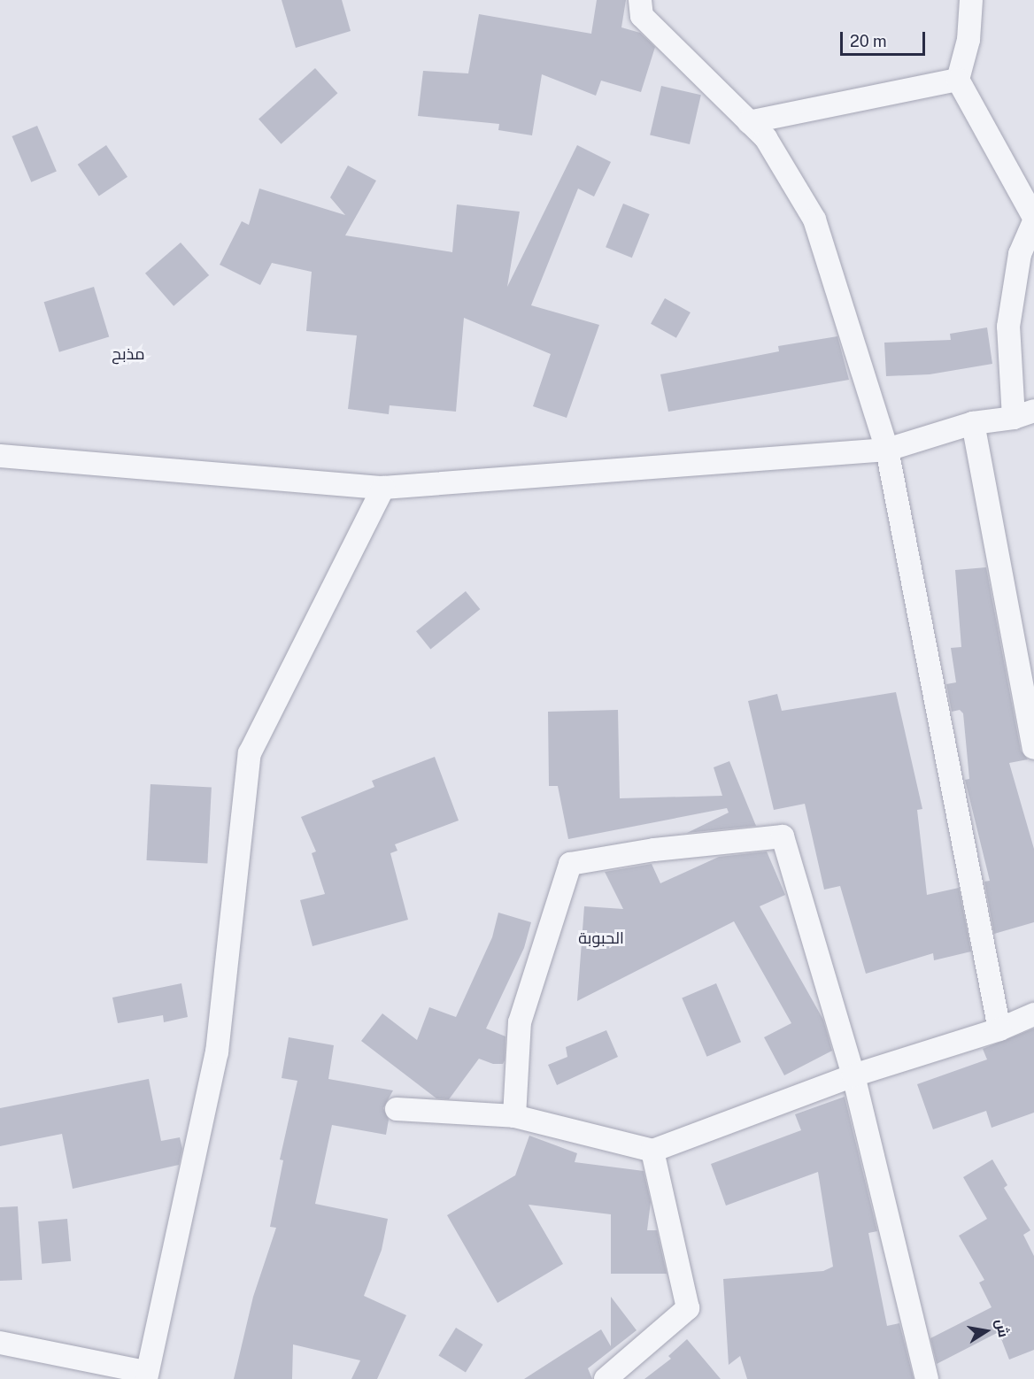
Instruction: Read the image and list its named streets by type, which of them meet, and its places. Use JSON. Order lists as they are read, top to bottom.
{
  "districts": ["مذبح", "الحبوبة"],
  "scale_bar": "20 m",
  "north": "right"
}
